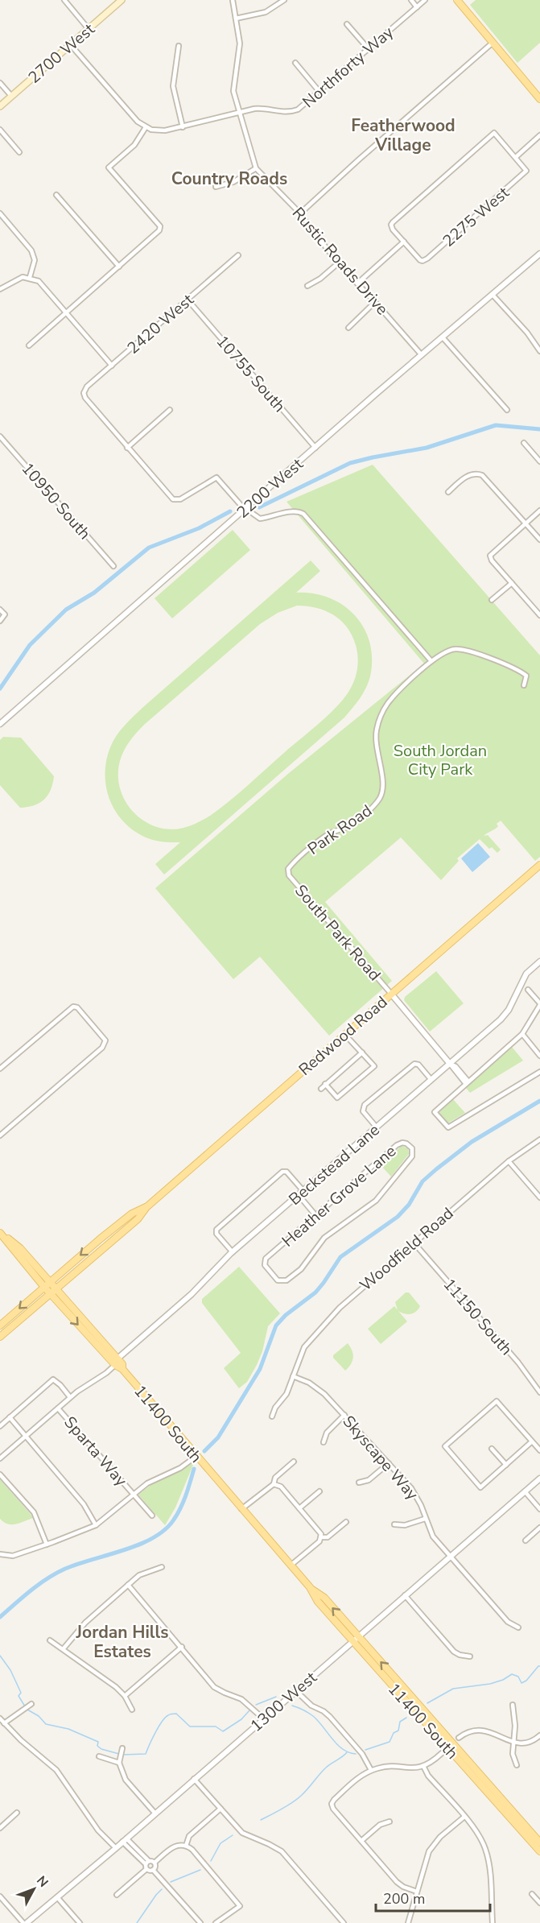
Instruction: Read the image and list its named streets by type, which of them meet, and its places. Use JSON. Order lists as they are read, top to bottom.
{
  "streets": {
    "main road": ["2700 West", "Redwood Road", "11400 South"],
    "street": [
      "Northforty Way",
      "2275 West",
      "Rustic Roads Drive",
      "2420 West",
      "10755 South",
      "2200 West",
      "10950 South",
      "Park Road",
      "South Park Road",
      "Beckstead Lane",
      "Heather Grove Lane",
      "Woodfield Road",
      "11150 South",
      "Sparta Way",
      "Skyscape Way",
      "1300 West"
    ]
  },
  "crossings": [
    ["Northforty Way", "Rustic Roads Drive"],
    ["Rustic Roads Drive", "2200 West"],
    ["2420 West", "10755 South"],
    ["10755 South", "2200 West"],
    ["Park Road", "South Park Road"],
    ["South Park Road", "Redwood Road"],
    ["Redwood Road", "11400 South"],
    ["Beckstead Lane", "11400 South"],
    ["Woodfield Road", "11150 South"],
    ["Woodfield Road", "Skyscape Way"],
    ["11400 South", "1300 West"],
    ["Skyscape Way", "1300 West"]
  ],
  "districts": ["Featherwood Village", "Country Roads", "Jordan Hills Estates"],
  "parks": ["South Jordan City Park"],
  "scale_bar": "200 m",
  "north": "top right"
}
